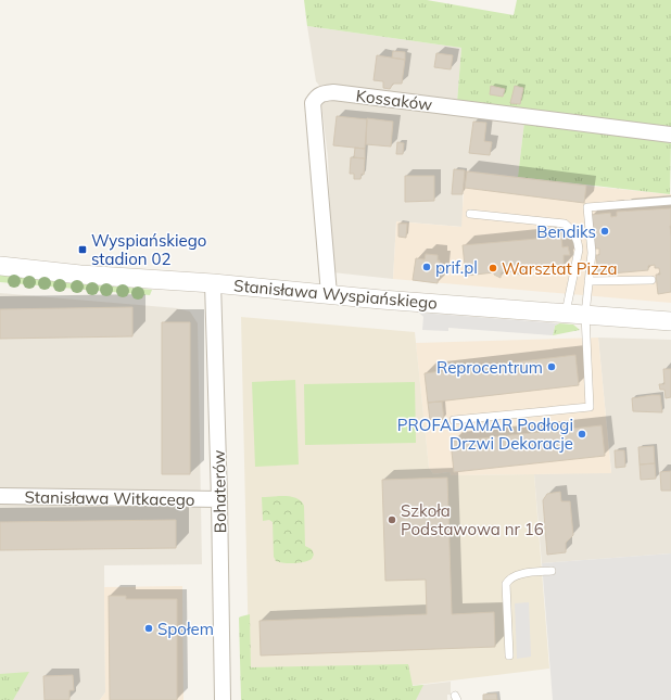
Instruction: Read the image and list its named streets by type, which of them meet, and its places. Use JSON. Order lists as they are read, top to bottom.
{
  "streets": {
    "street": [
      "Kossaków",
      "Stanisława Wyspiańskiego",
      "Bohaterów",
      "Stanisława Witkacego"
    ]
  },
  "crossings": [
    ["Kossaków", "Stanisława Wyspiańskiego"],
    ["Stanisława Wyspiańskiego", "Bohaterów"],
    ["Bohaterów", "Stanisława Witkacego"]
  ],
  "places": {
    "other": [
      "Bendiks",
      "prif.pl",
      "Warsztat Pizza",
      "Reprocentrum",
      "PROFADAMAR Podłogi Drzwi Dekoracje",
      "Szkoła Podstawowa nr 16",
      "Społem"
    ],
    "transit": ["Wyspiańskiego stadion 02"]
  }
}
